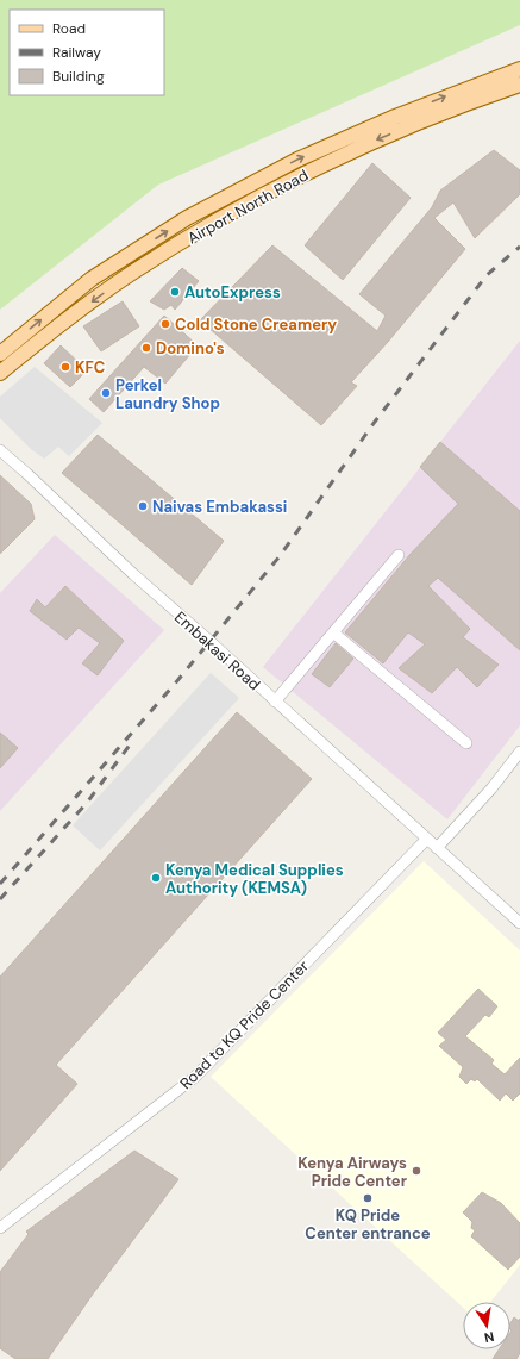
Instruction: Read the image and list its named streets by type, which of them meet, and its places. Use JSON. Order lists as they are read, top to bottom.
{
  "streets": {
    "main road": ["Airport North Road"],
    "street": ["Embakasi Road", "Road to KQ Pride Center"]
  },
  "crossings": [
    ["Embakasi Road", "Road to KQ Pride Center"]
  ],
  "places": [
    "AutoExpress",
    "Cold Stone Creamery",
    "Domino's",
    "KFC",
    "Perkel Laundry Shop",
    "Naivas Embakassi",
    "Kenya Medical Supplies Authority (KEMSA)",
    "Kenya Airways Pride Center",
    "KQ Pride Center entrance"
  ],
  "legend": ["Road", "Railway", "Building"],
  "north": "bottom"
}
